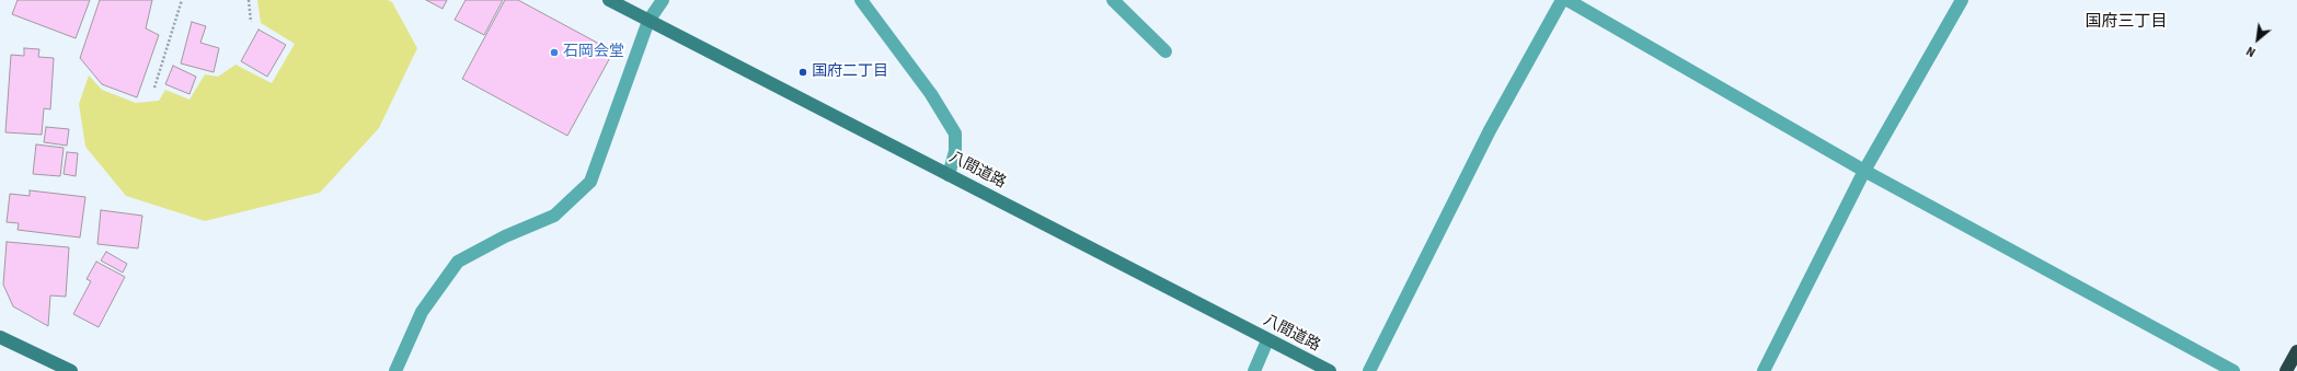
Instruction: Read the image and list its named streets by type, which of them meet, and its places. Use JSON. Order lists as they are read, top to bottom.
{
  "streets": {
    "main road": ["八間道路"]
  },
  "districts": ["国府三丁目"],
  "places": ["石岡会堂", "国府二丁目"],
  "north": "bottom left"
}
